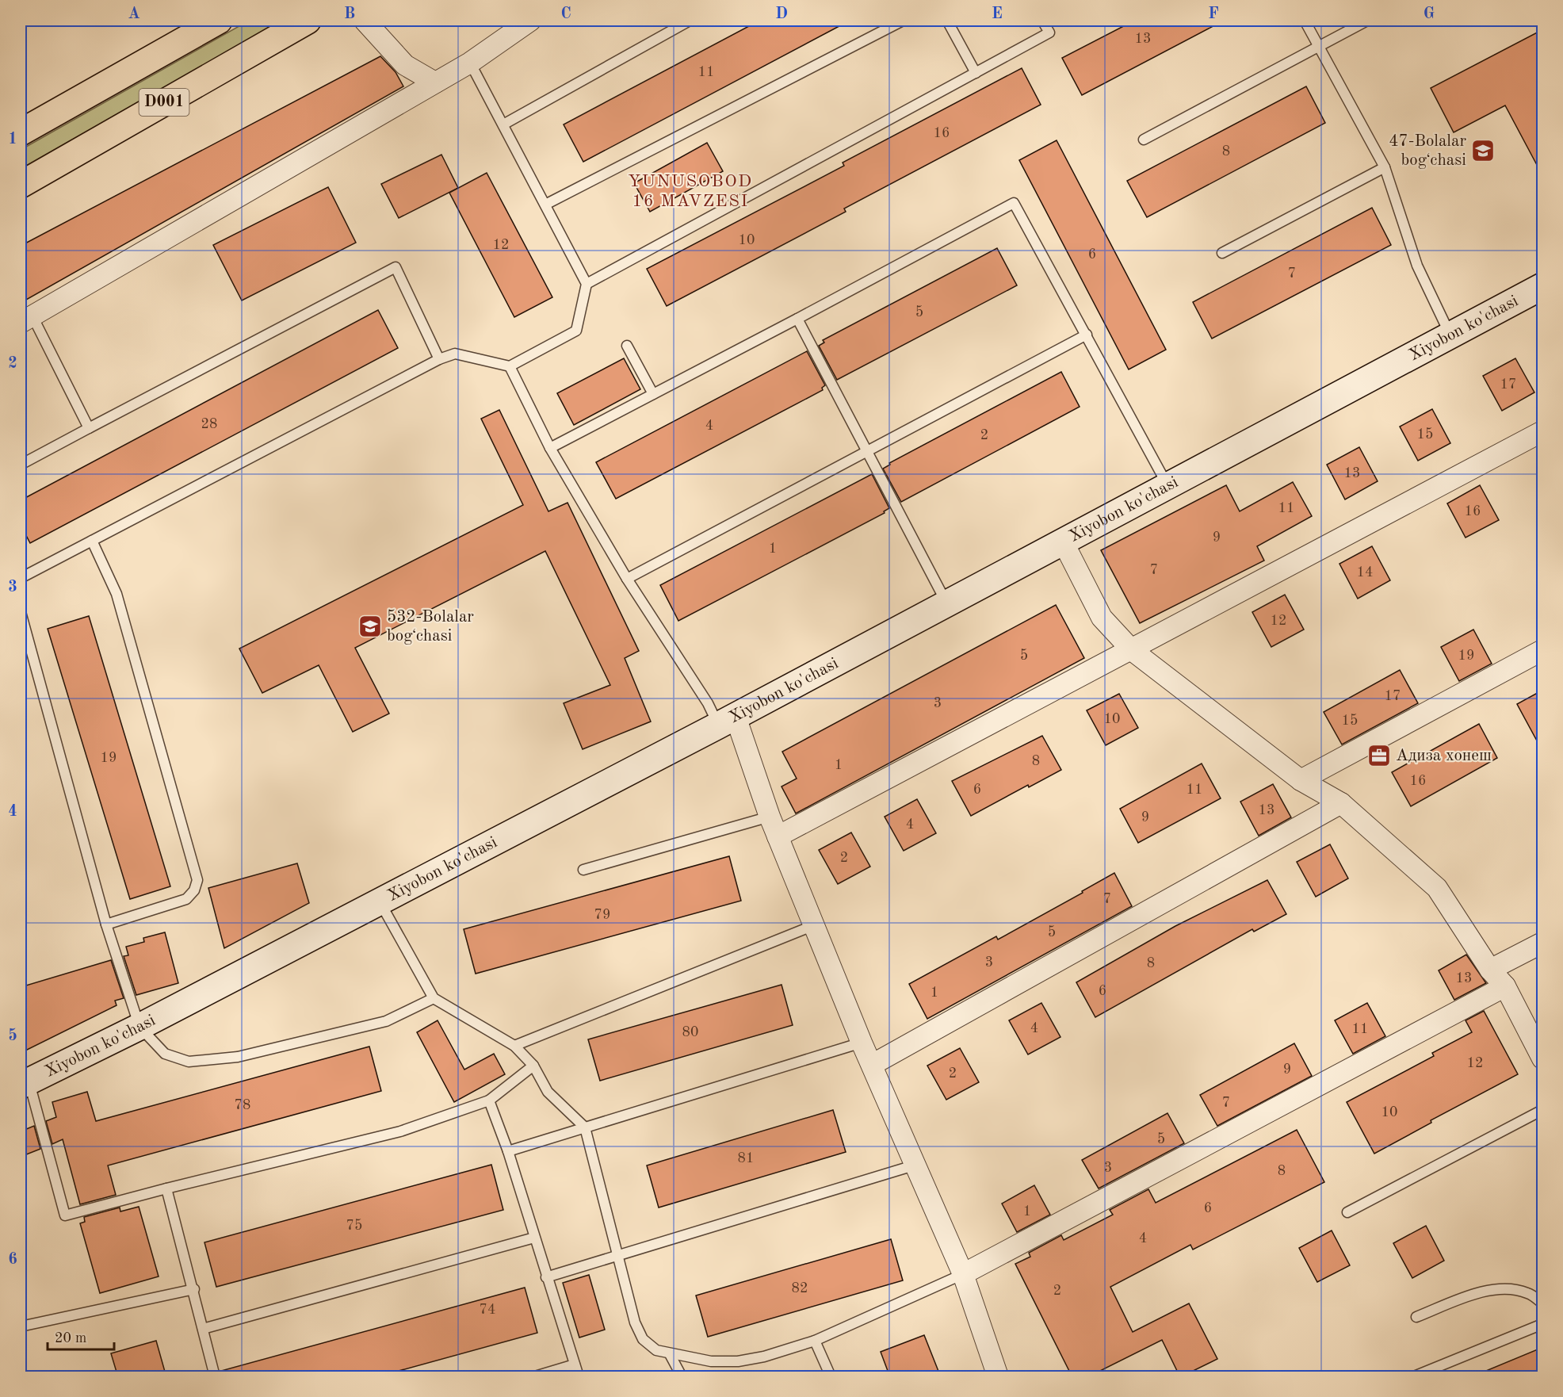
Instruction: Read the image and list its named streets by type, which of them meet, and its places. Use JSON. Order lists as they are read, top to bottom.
{
  "streets": {
    "highway": ["D001"],
    "street": ["Xiyobon ko'chasi"]
  },
  "districts": ["YUNUSOBOD 16 MAVZESI"],
  "places": {
    "school or university": ["47-Bolalar bogʻchasi", "532-Bolalar bogʻchasi"],
    "office": ["Адиза хонеш"]
  },
  "house_numbers": [
    "13",
    "11",
    "16",
    "8",
    "10",
    "12",
    "6",
    "7",
    "5",
    "17",
    "28",
    "4",
    "15",
    "2",
    "13",
    "11",
    "16",
    "9",
    "1",
    "7",
    "14",
    "12",
    "5",
    "19",
    "17",
    "3",
    "10",
    "15",
    "19",
    "8",
    "1",
    "16",
    "6",
    "11",
    "13",
    "9",
    "4",
    "2",
    "7",
    "79",
    "5",
    "3",
    "8",
    "13",
    "6",
    "1",
    "4",
    "11",
    "80",
    "12",
    "9",
    "2",
    "7",
    "78",
    "10",
    "5",
    "81",
    "3",
    "8",
    "6",
    "1",
    "75",
    "4",
    "82",
    "2",
    "74"
  ],
  "scale_bar": "20 m",
  "grid": {
    "columns": [
      "A",
      "B",
      "C",
      "D",
      "E",
      "F",
      "G"
    ],
    "rows": [
      "1",
      "2",
      "3",
      "4",
      "5",
      "6"
    ]
  }
}
